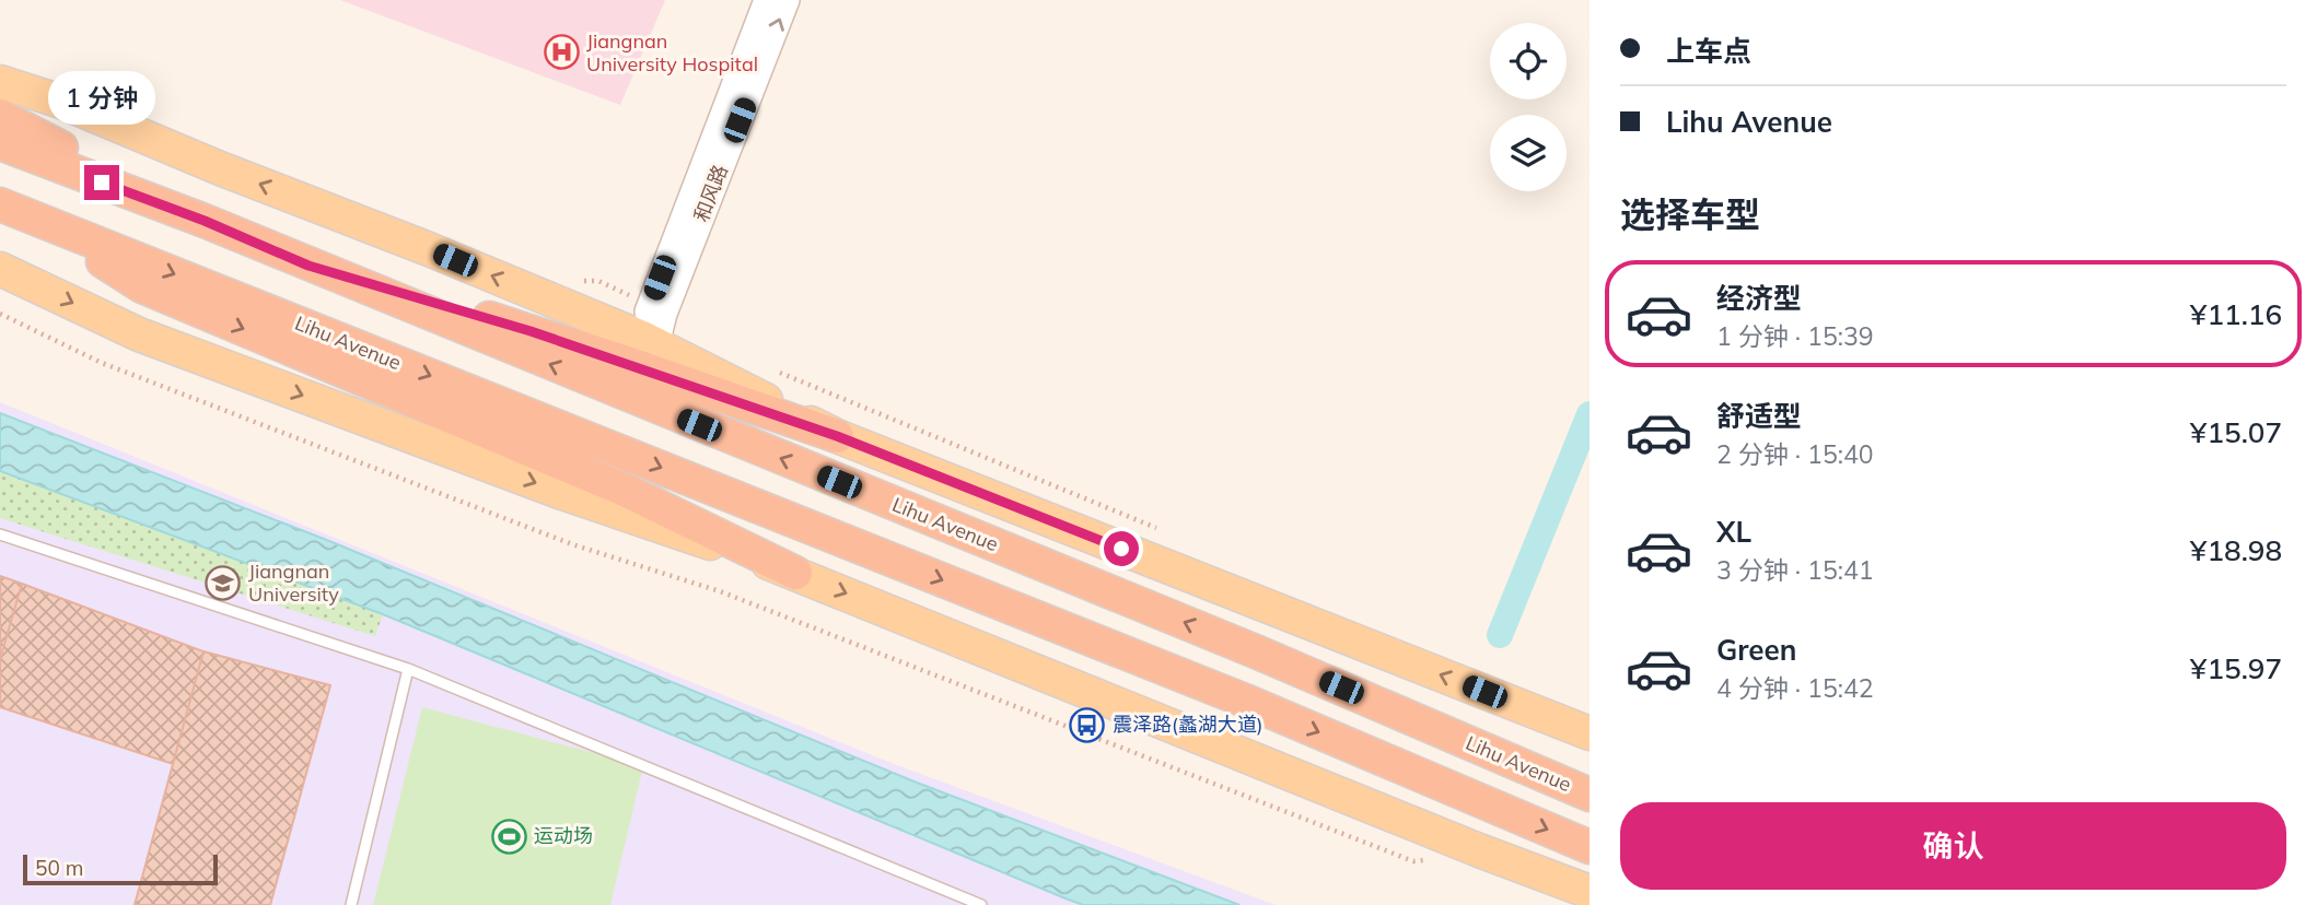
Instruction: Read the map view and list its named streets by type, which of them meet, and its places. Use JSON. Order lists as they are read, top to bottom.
{
  "streets": {
    "highway": ["Lihu Avenue"],
    "street": ["和风路"]
  },
  "places": {
    "hospital": ["Jiangnan University Hospital"],
    "school or university": ["Jiangnan University"],
    "bus stop": ["震泽路(蠡湖大道)"],
    "sports": ["运动场"]
  },
  "scale_bar": "50 m",
  "page": {
    "banner": ["上车点", "Lihu Avenue"],
    "bubble": "1 分钟",
    "heading": "选择车型",
    "list": [
      {
        "name": "经济型",
        "note": "1 分钟 · 15:39",
        "value": "¥11.16"
      },
      {
        "name": "舒适型",
        "note": "2 分钟 · 15:40",
        "value": "¥15.07"
      },
      {
        "name": "XL",
        "note": "3 分钟 · 15:41",
        "value": "¥18.98"
      },
      {
        "name": "Green",
        "note": "4 分钟 · 15:42",
        "value": "¥15.97"
      }
    ],
    "buttons": "确认",
    "scale": "50 m"
  }
}
